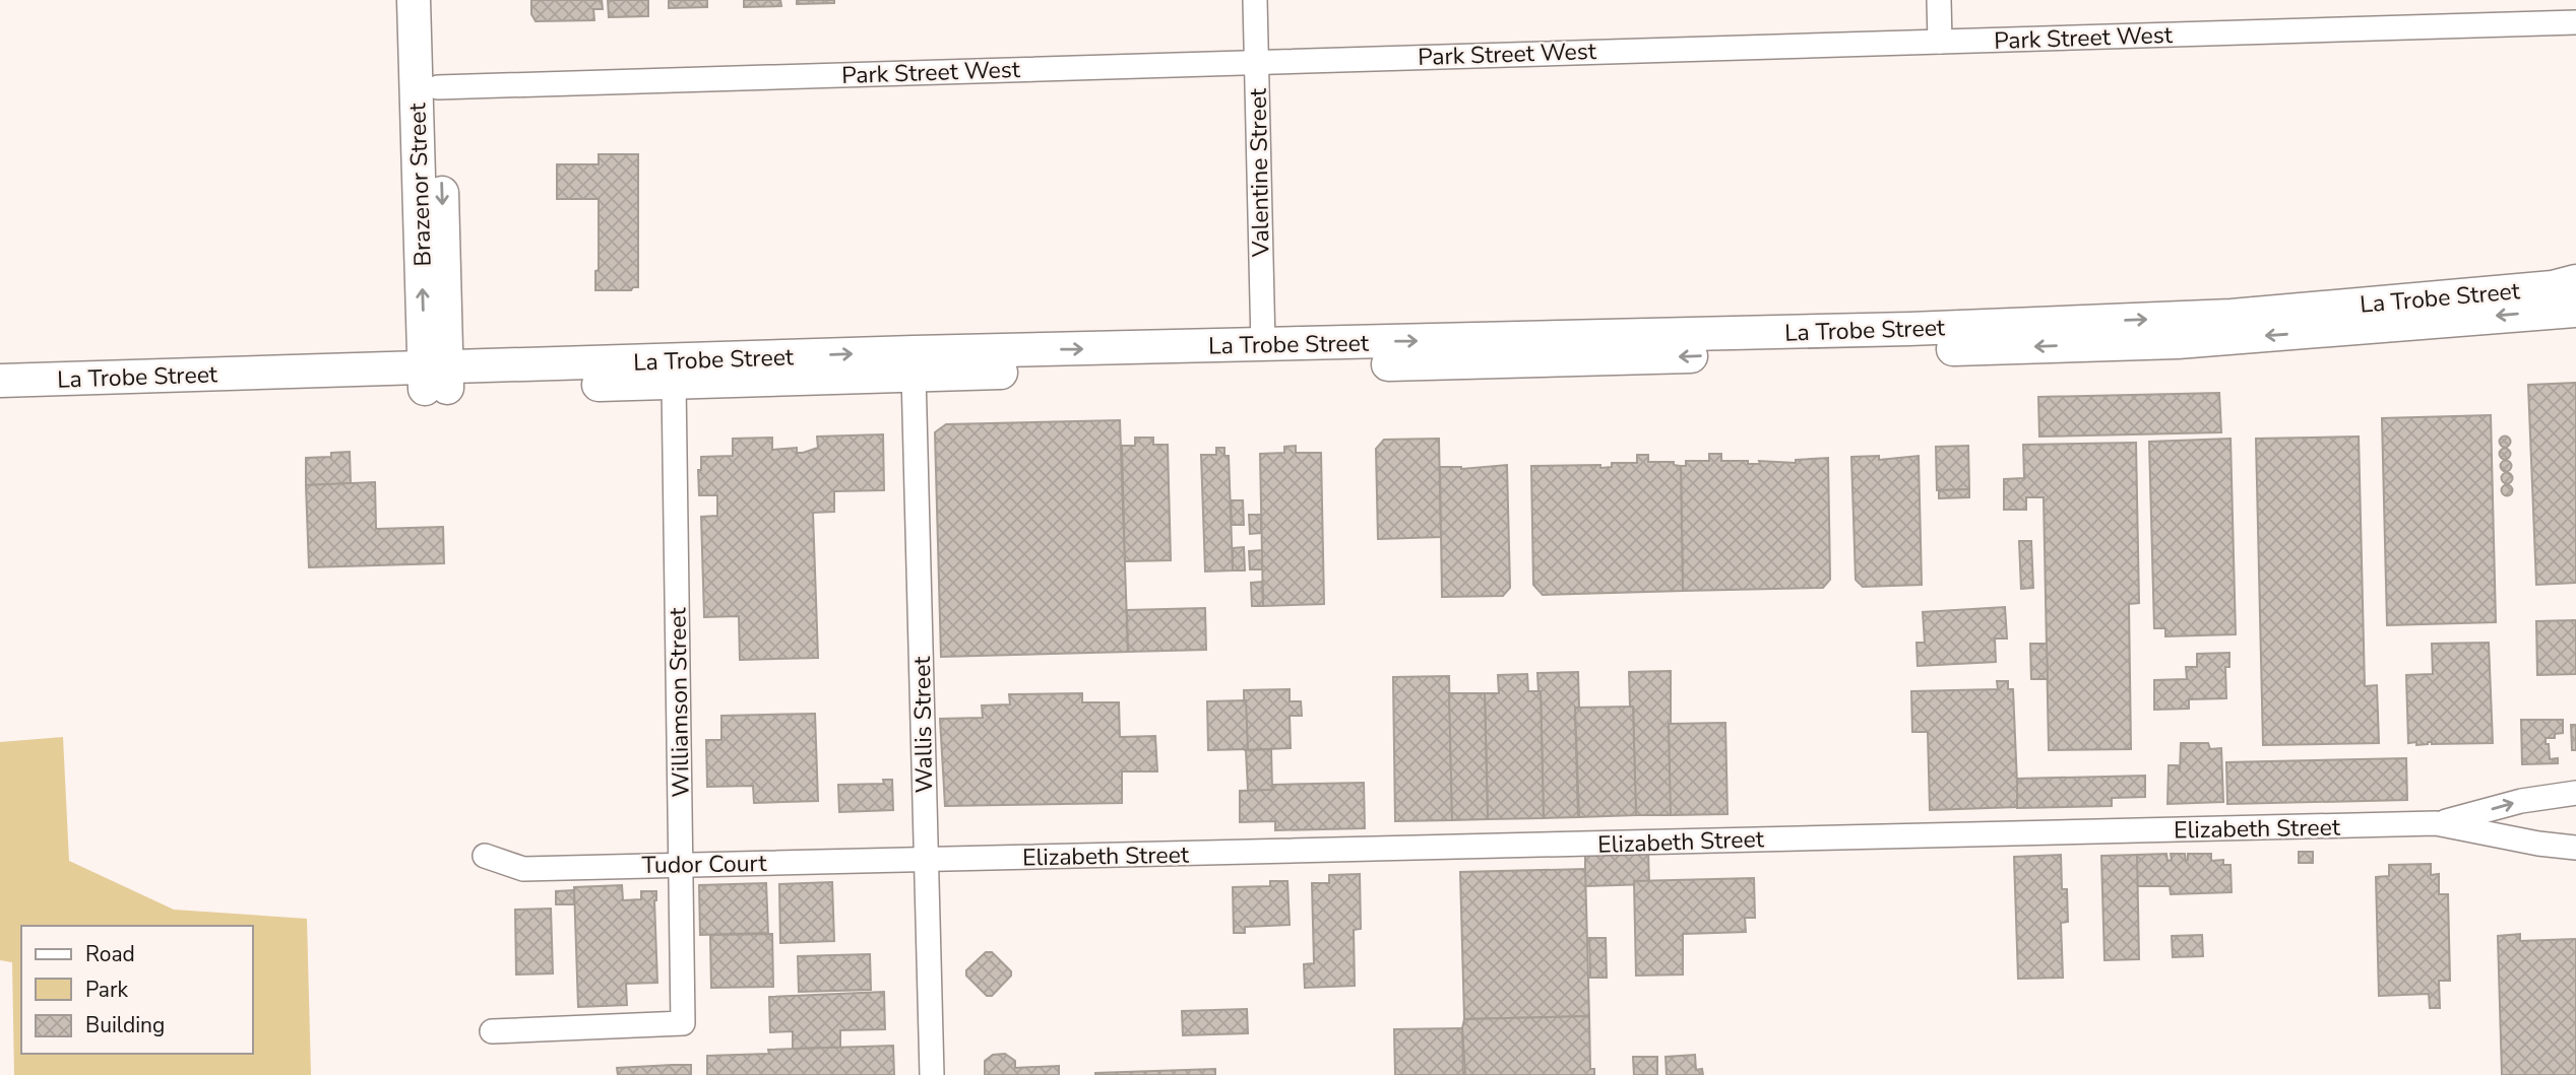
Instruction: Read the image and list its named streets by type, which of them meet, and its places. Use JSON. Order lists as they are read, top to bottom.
{
  "streets": {
    "main road": ["Brazenor Street", "La Trobe Street"],
    "street": [
      "Park Street West",
      "Valentine Street",
      "Williamson Street",
      "Wallis Street",
      "Elizabeth Street",
      "Tudor Court"
    ]
  },
  "crossings": [
    ["Park Street West", "Valentine Street"],
    ["Park Street West", "Brazenor Street"],
    ["Valentine Street", "La Trobe Street"],
    ["Brazenor Street", "La Trobe Street"],
    ["La Trobe Street", "Williamson Street"],
    ["La Trobe Street", "Wallis Street"],
    ["Williamson Street", "Tudor Court"],
    ["Wallis Street", "Elizabeth Street"],
    ["Wallis Street", "Tudor Court"],
    ["Elizabeth Street", "Tudor Court"]
  ],
  "legend": ["Road", "Park", "Building"]
}
